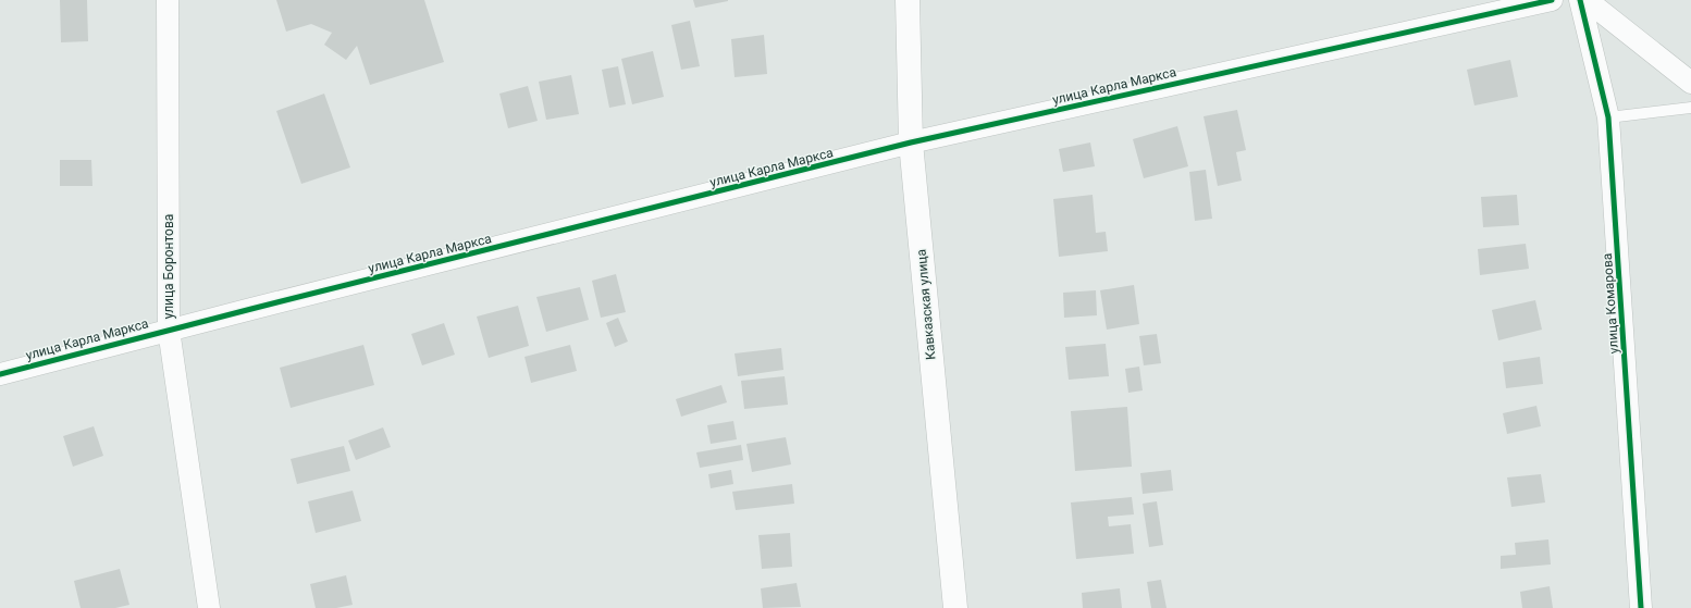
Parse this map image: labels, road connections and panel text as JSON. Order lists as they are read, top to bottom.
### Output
{
  "streets": {
    "street": [
      "улица Карла Маркса",
      "улица Боронтова",
      "улица Комарова",
      "Кавказская улица"
    ]
  },
  "crossings": [
    ["улица Карла Маркса", "улица Боронтова"],
    ["улица Карла Маркса", "Кавказская улица"]
  ]
}
